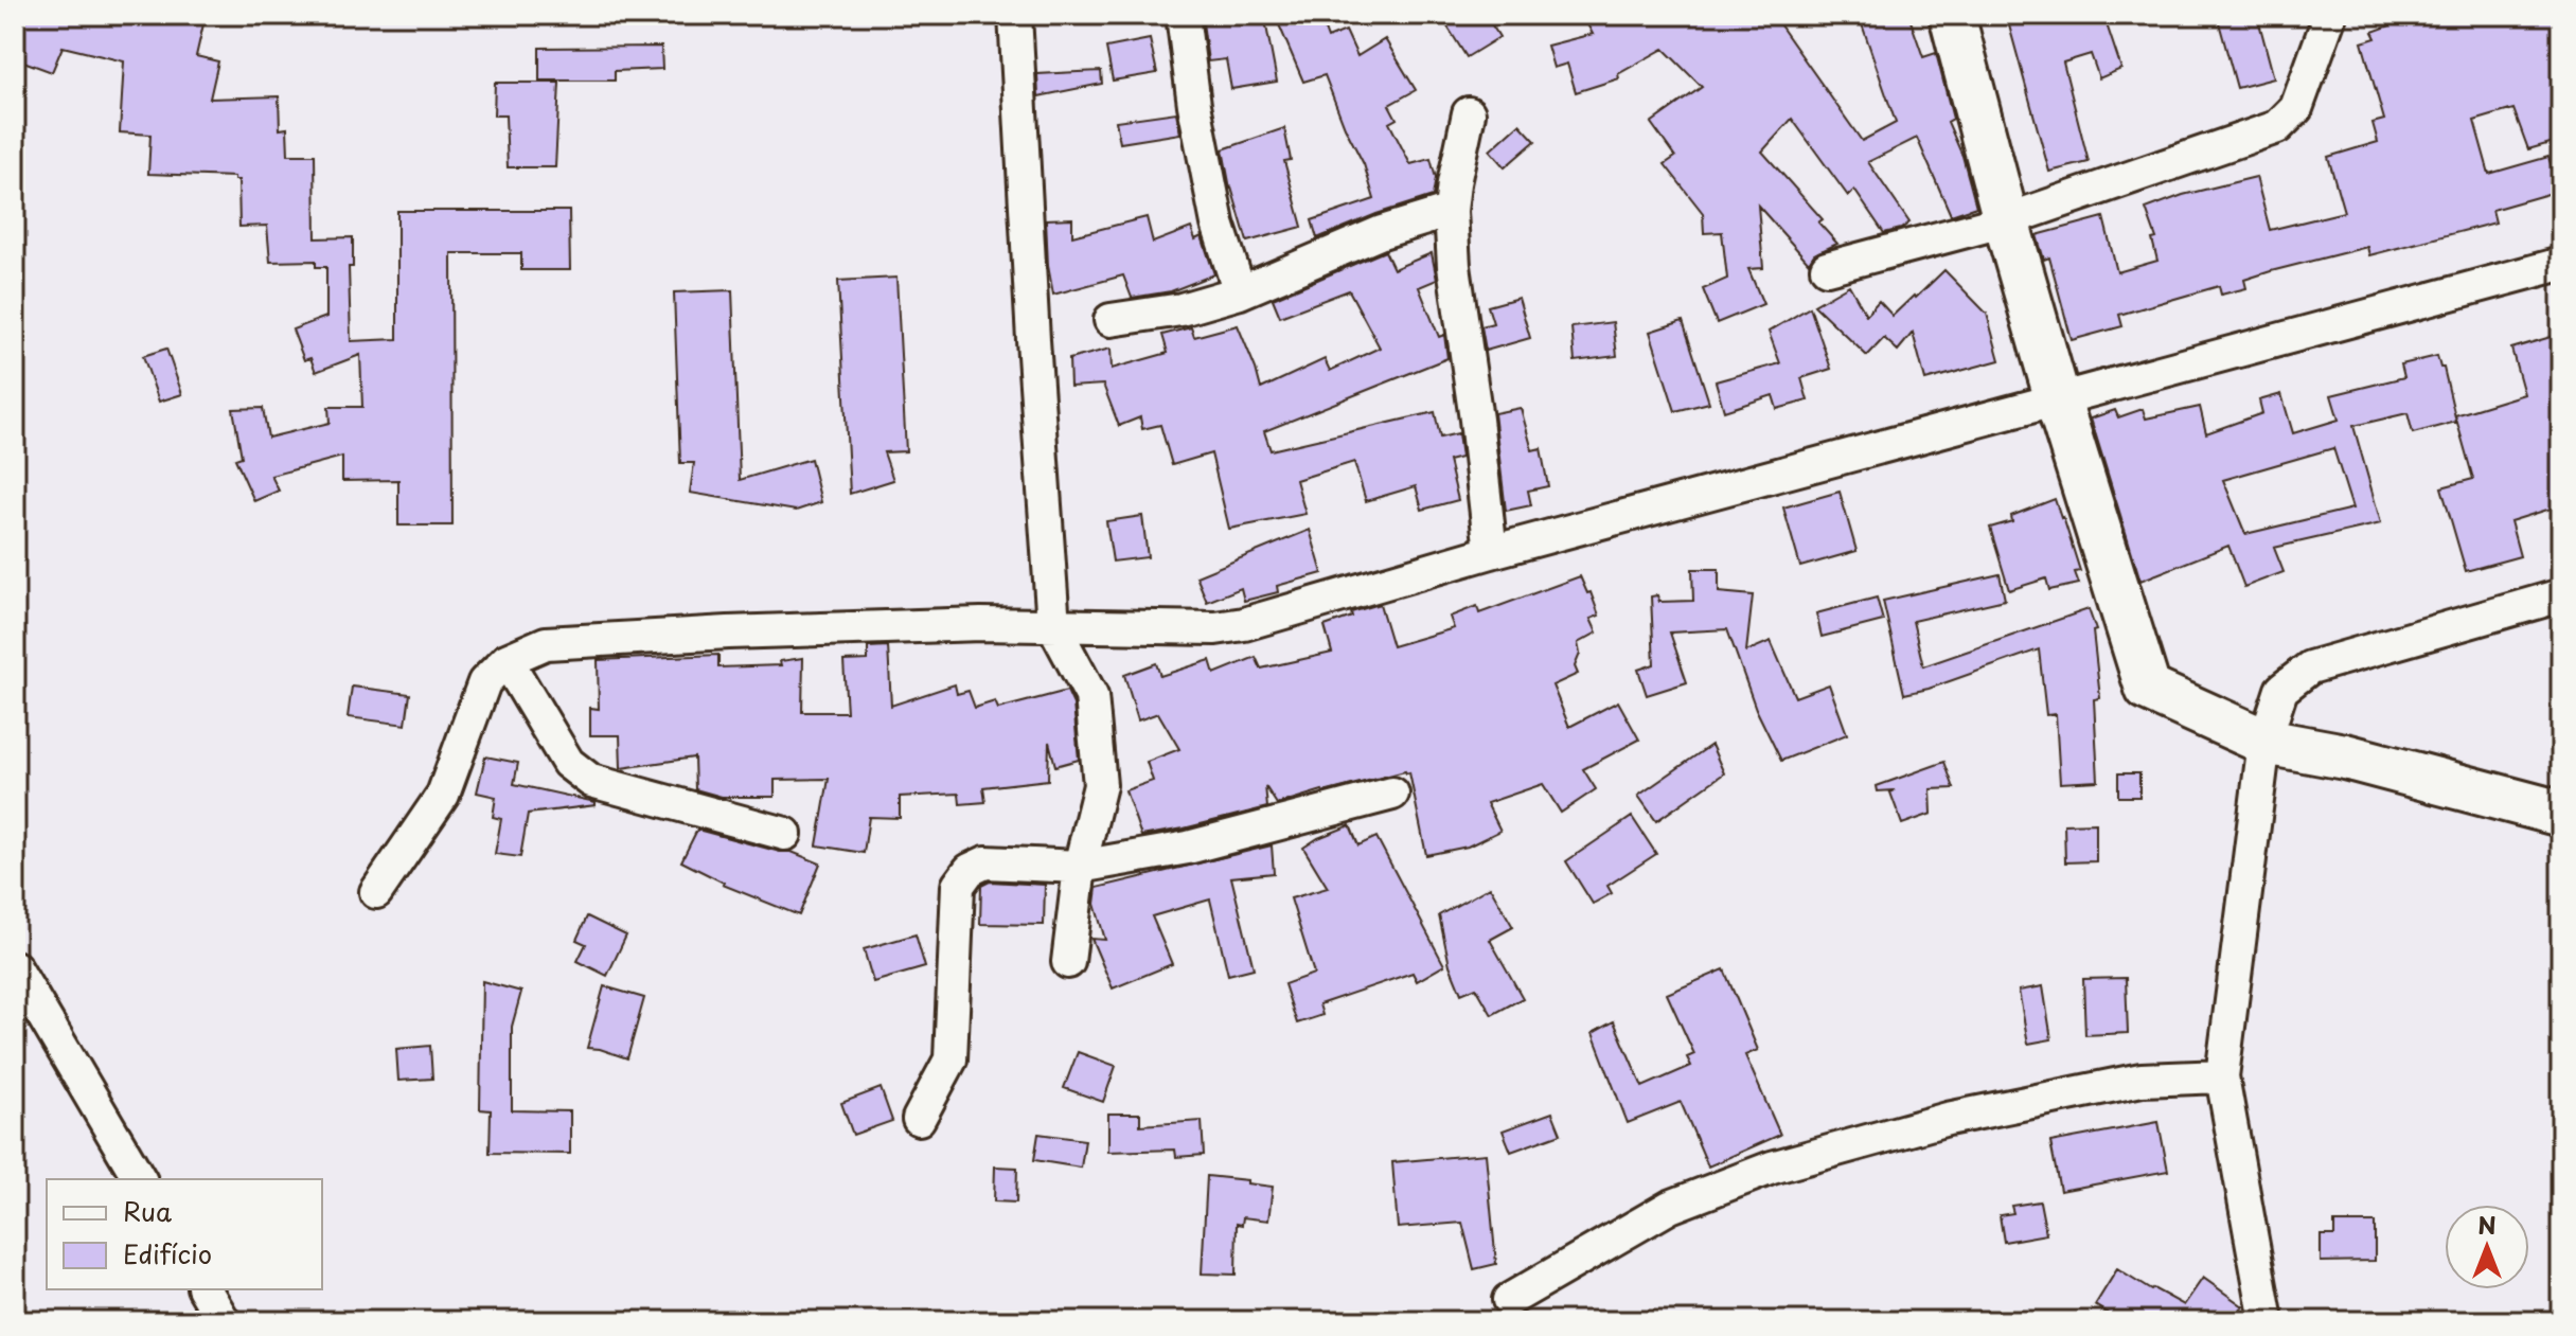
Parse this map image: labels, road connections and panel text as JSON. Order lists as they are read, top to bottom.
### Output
{
  "legend": ["Rua", "Edifício"],
  "north": "top"
}
